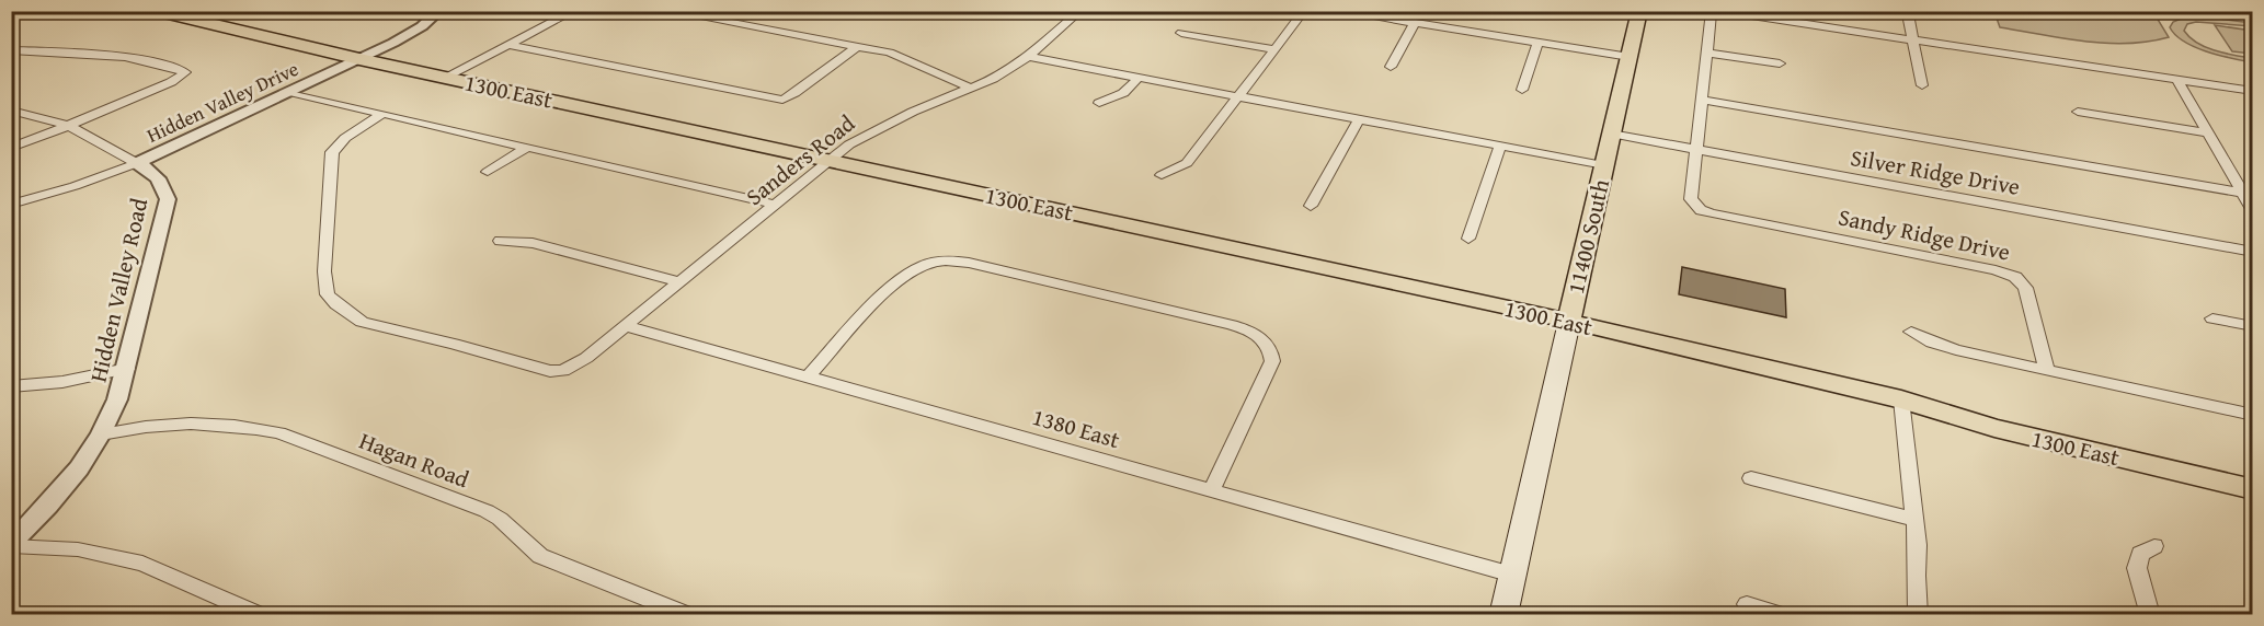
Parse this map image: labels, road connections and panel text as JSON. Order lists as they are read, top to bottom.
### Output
{
  "streets": {
    "main road": ["1300 East", "11400 South"],
    "street": [
      "Hidden Valley Drive",
      "Sanders Road",
      "Silver Ridge Drive",
      "Sandy Ridge Drive",
      "Hidden Valley Road",
      "1380 East",
      "Hagan Road"
    ]
  },
  "crossings": [
    ["1300 East", "Hidden Valley Drive"],
    ["1300 East", "Sanders Road"],
    ["1300 East", "11400 South"],
    ["Hidden Valley Drive", "Hidden Valley Road"],
    ["Sanders Road", "1380 East"],
    ["Silver Ridge Drive", "Sandy Ridge Drive"],
    ["Silver Ridge Drive", "11400 South"],
    ["11400 South", "1380 East"],
    ["Hidden Valley Road", "Hagan Road"]
  ]
}
